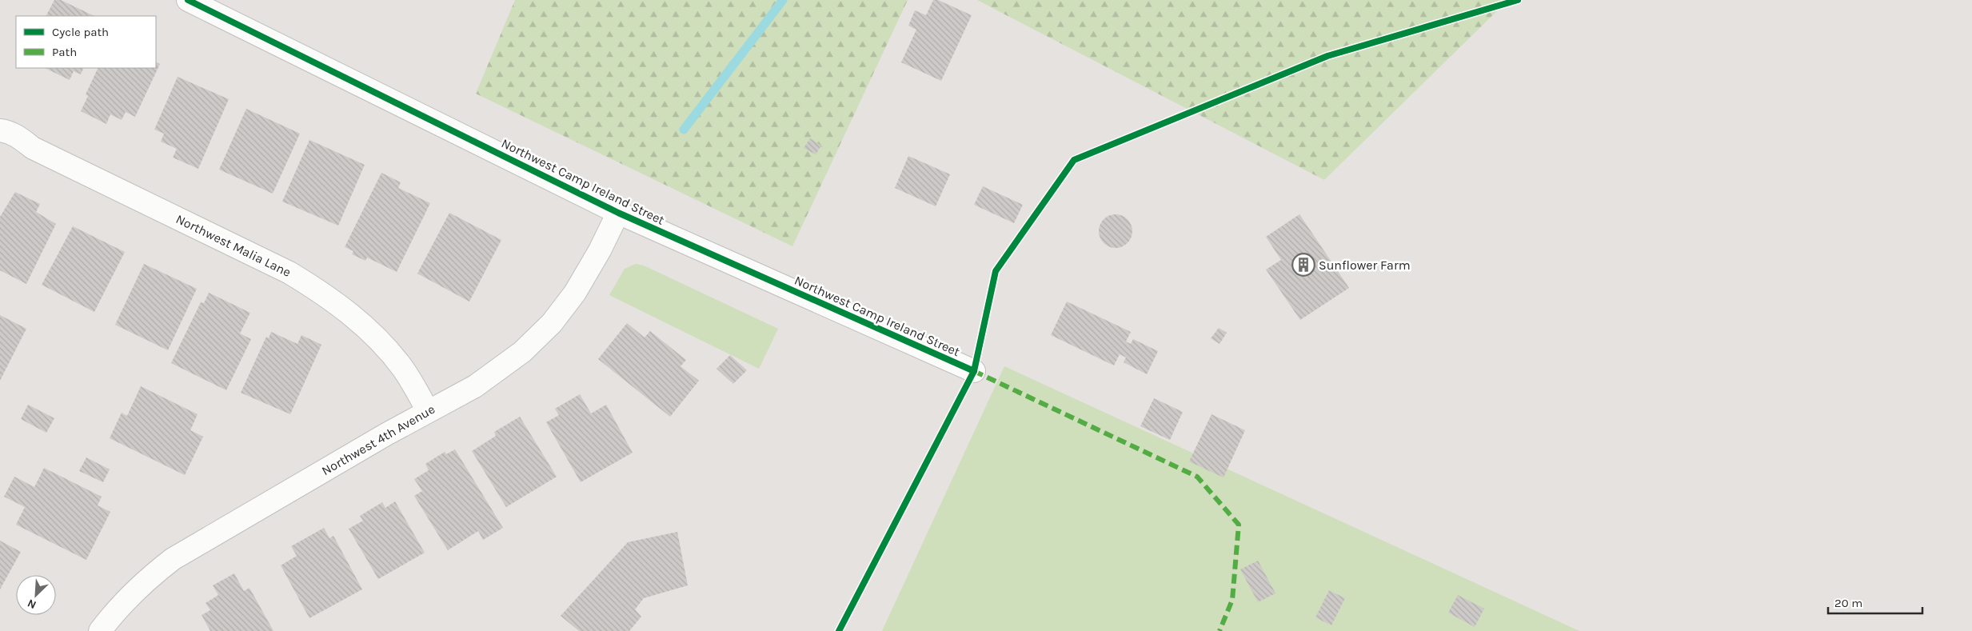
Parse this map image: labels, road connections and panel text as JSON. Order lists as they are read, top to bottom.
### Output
{
  "streets": {
    "street": ["Northwest Camp Ireland Street", "Northwest Malia Lane", "Northwest 4th Avenue"]
  },
  "crossings": [
    ["Northwest Camp Ireland Street", "Northwest 4th Avenue"],
    ["Northwest Malia Lane", "Northwest 4th Avenue"]
  ],
  "places": {
    "building": ["Sunflower Farm"]
  },
  "legend": ["Cycle path", "Path"],
  "scale_bar": "20 m",
  "north": "bottom left"
}
